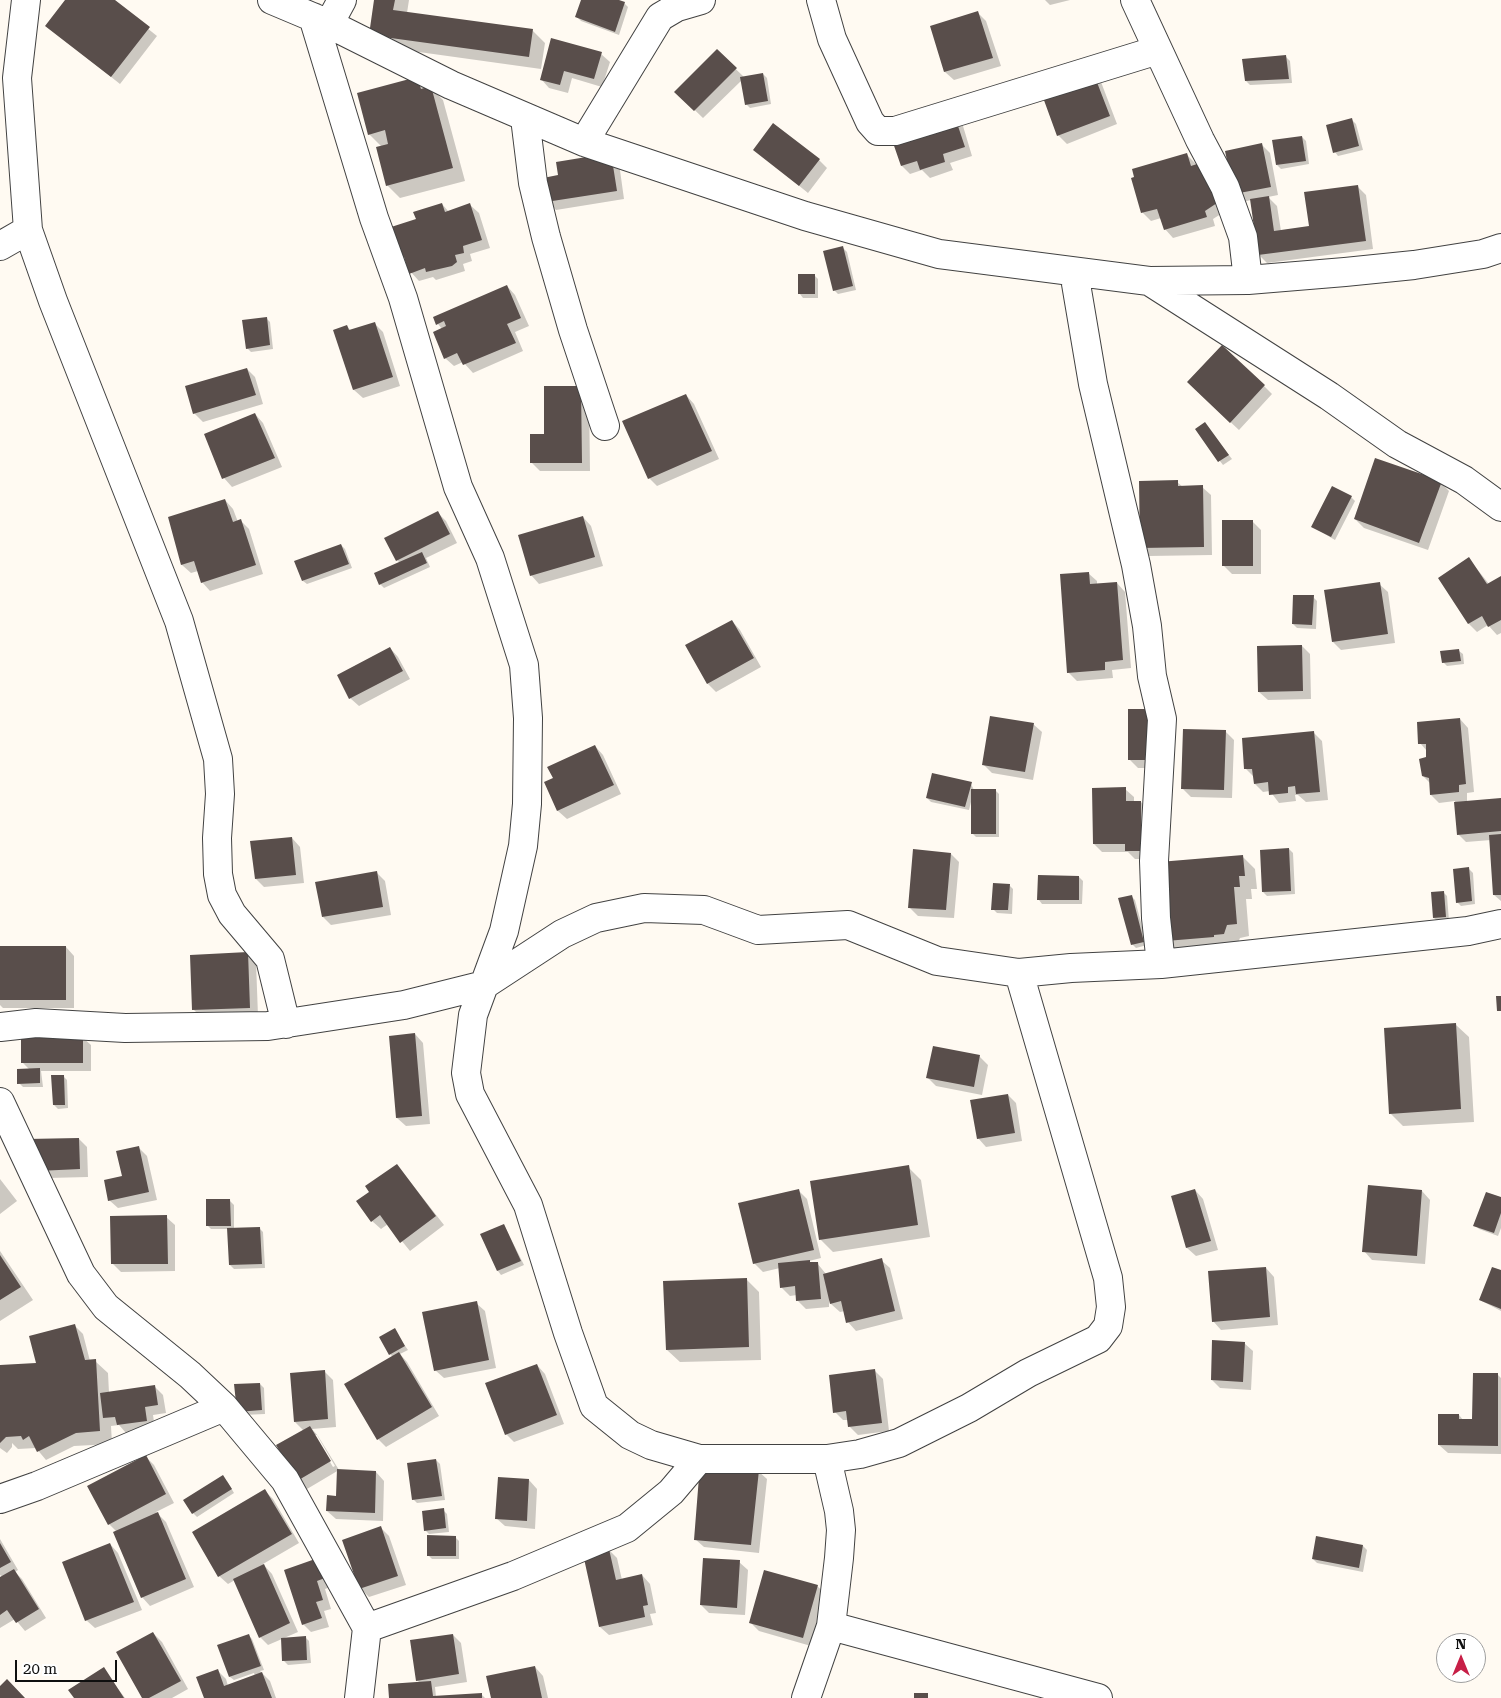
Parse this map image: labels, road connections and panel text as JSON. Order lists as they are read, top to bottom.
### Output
{
  "scale_bar": "20 m",
  "north": "top"
}
